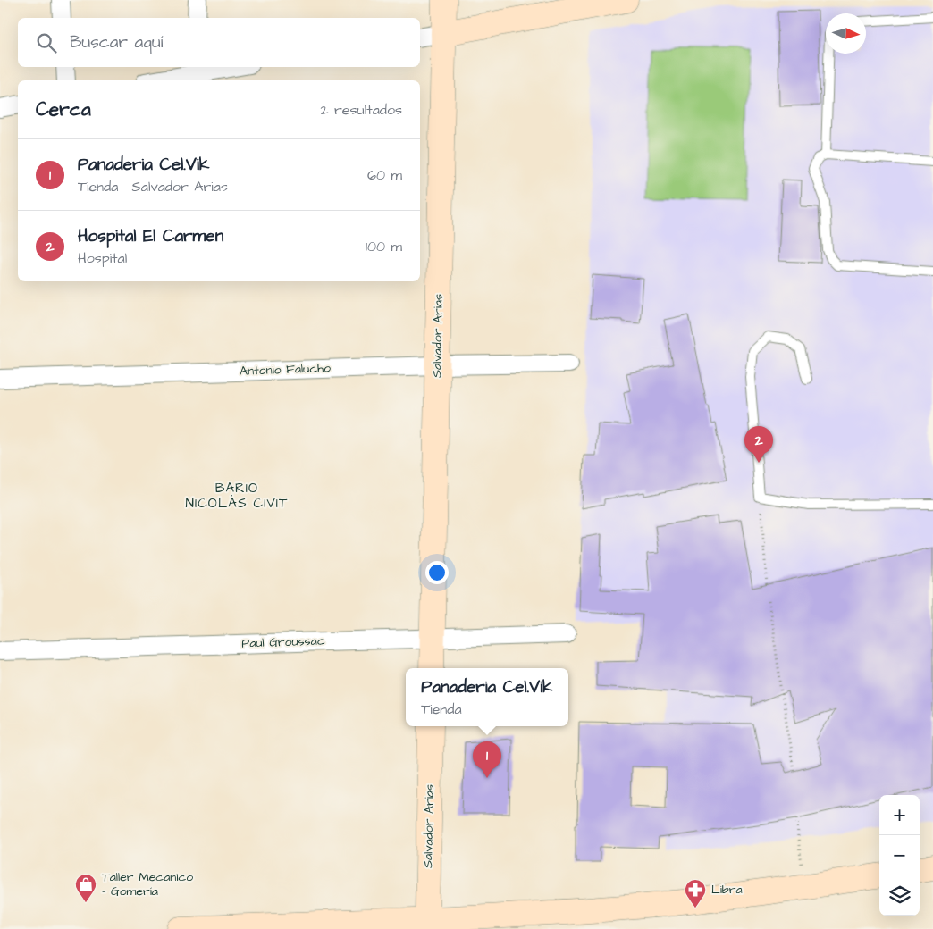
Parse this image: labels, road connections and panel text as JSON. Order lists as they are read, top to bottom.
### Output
{
  "streets": {
    "street": ["Salvador Arias", "Antonio Falucho", "Paul Groussac"]
  },
  "crossings": [
    ["Salvador Arias", "Antonio Falucho"],
    ["Salvador Arias", "Paul Groussac"]
  ],
  "districts": ["BARIO NICOLÁS CIVIT"],
  "places": {
    "shop": ["Taller Mecanico - Gomería"],
    "pharmacy": ["Libra"]
  },
  "north": "right",
  "page": {
    "search": "Buscar aquí",
    "heading": ["Cerca", "2 resultados"],
    "list": [
      {
        "mark": "1",
        "name": "Panaderia Cel.Vik",
        "note": "Tienda · Salvador Arias",
        "value": "60 m"
      },
      {
        "mark": "2",
        "name": "Hospital El Carmen",
        "note": "Hospital",
        "value": "100 m"
      }
    ],
    "pins": ["2", "1"],
    "popup": ["Panaderia Cel.Vik", "Tienda"],
    "map_buttons": ["+", "−"]
  }
}
